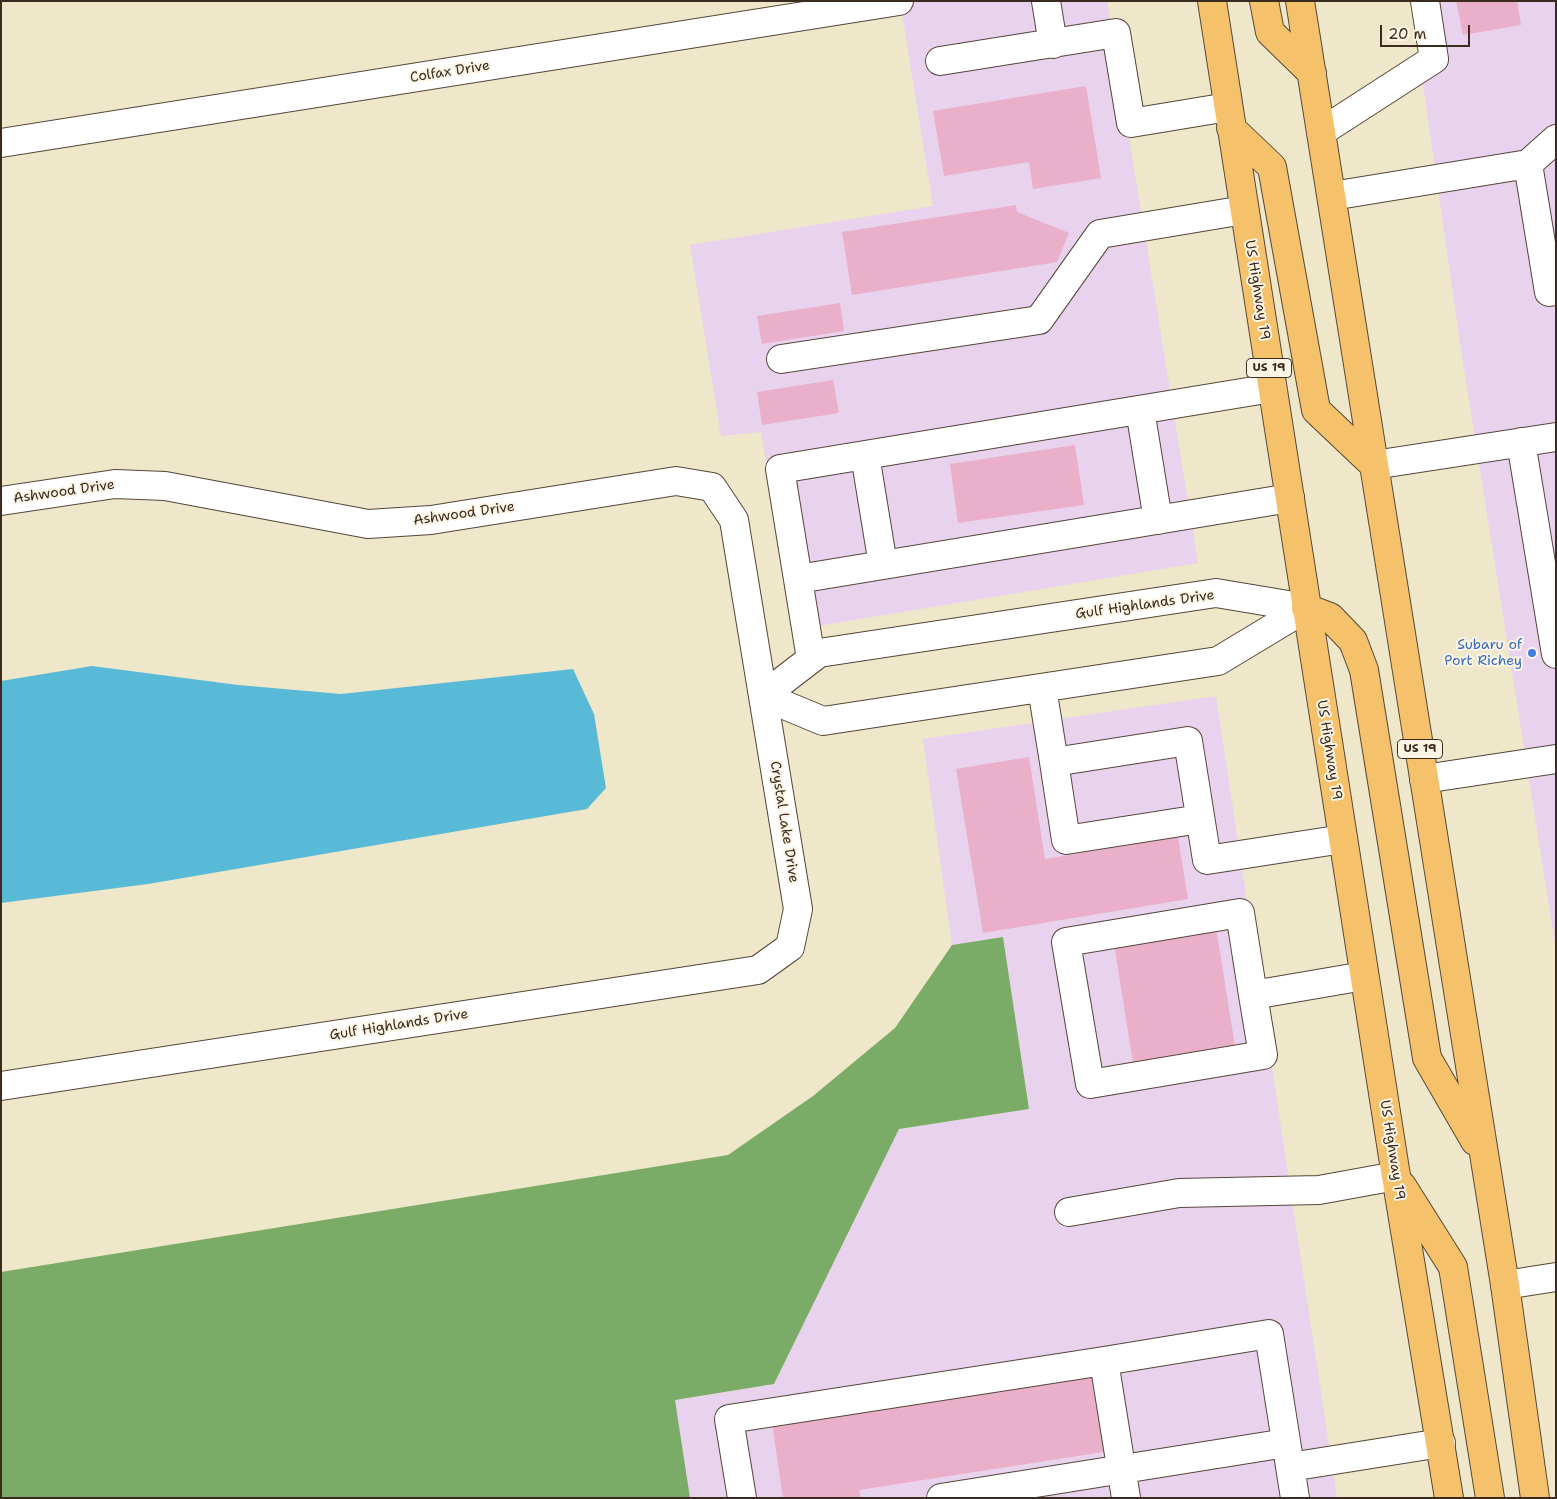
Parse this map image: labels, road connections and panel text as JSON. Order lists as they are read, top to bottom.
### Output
{
  "streets": {
    "highway": ["US Highway 19", "US 19"],
    "street": [
      "Colfax Drive",
      "Ashwood Drive",
      "Gulf Highlands Drive",
      "Crystal Lake Drive"
    ]
  },
  "crossings": [
    ["US Highway 19", "Gulf Highlands Drive"],
    ["Ashwood Drive", "Gulf Highlands Drive"],
    ["Ashwood Drive", "Crystal Lake Drive"],
    ["Gulf Highlands Drive", "Crystal Lake Drive"]
  ],
  "places": ["Subaru of Port Richey"],
  "scale_bar": "20 m"
}
